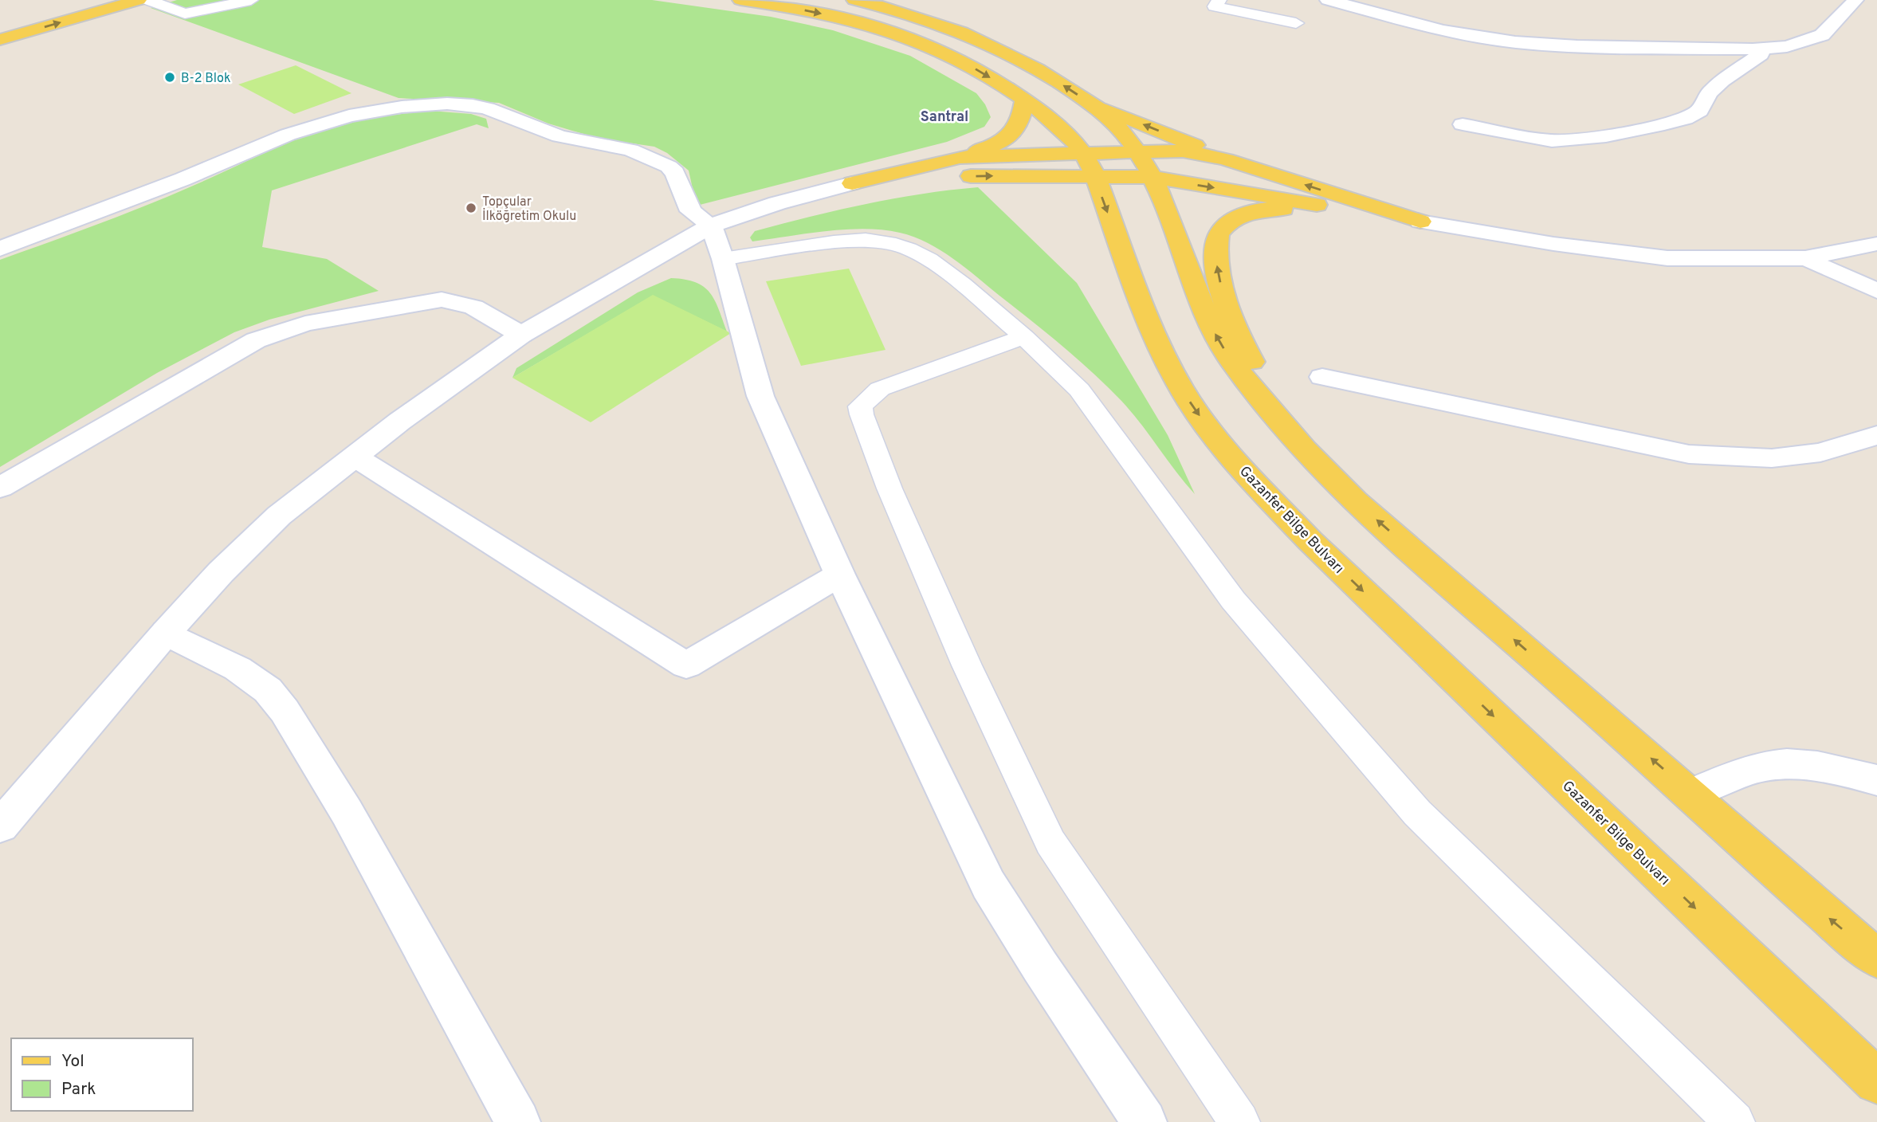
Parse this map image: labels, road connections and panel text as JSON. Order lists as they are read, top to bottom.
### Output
{
  "streets": {
    "main road": ["Gazanfer Bilge Bulvarı"]
  },
  "districts": ["Santral"],
  "places": ["B-2 Blok", "Topçular İlköğretim Okulu"],
  "legend": ["Yol", "Park"]
}
